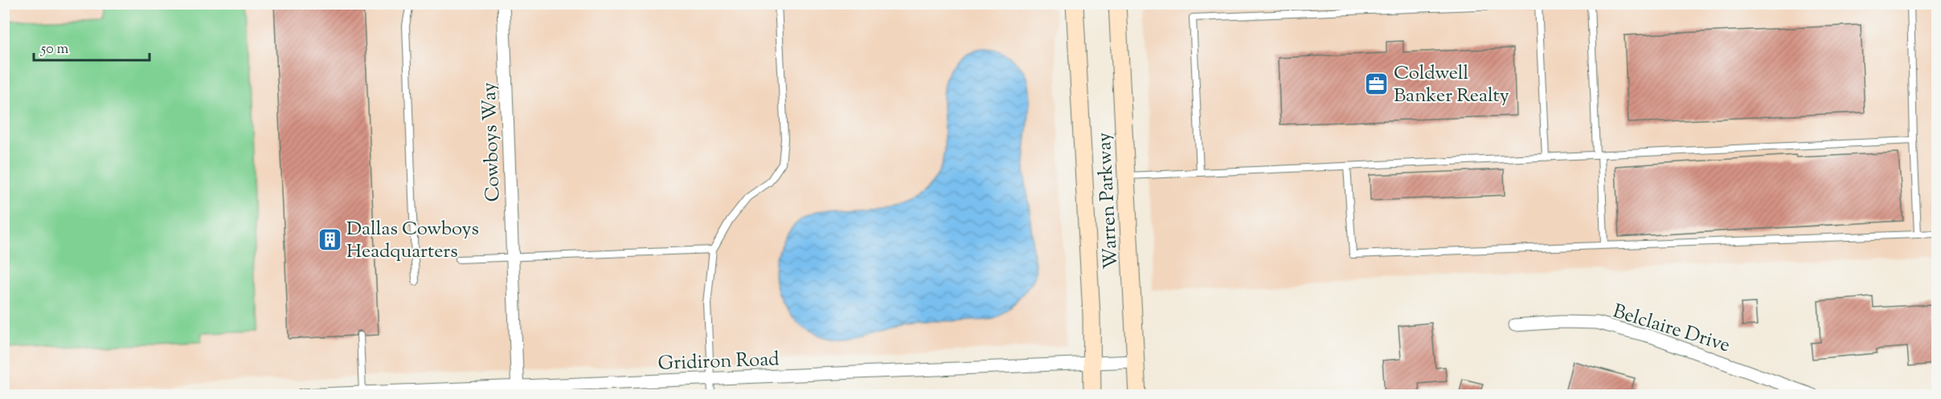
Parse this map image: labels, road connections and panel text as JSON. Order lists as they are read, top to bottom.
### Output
{
  "streets": {
    "main road": ["Warren Parkway"],
    "street": ["Cowboys Way", "Belclaire Drive", "Gridiron Road"]
  },
  "crossings": [
    ["Cowboys Way", "Gridiron Road"],
    ["Warren Parkway", "Gridiron Road"]
  ],
  "places": {
    "office": ["Coldwell Banker Realty"],
    "building": ["Dallas Cowboys Headquarters"]
  },
  "scale_bar": "50 m"
}
